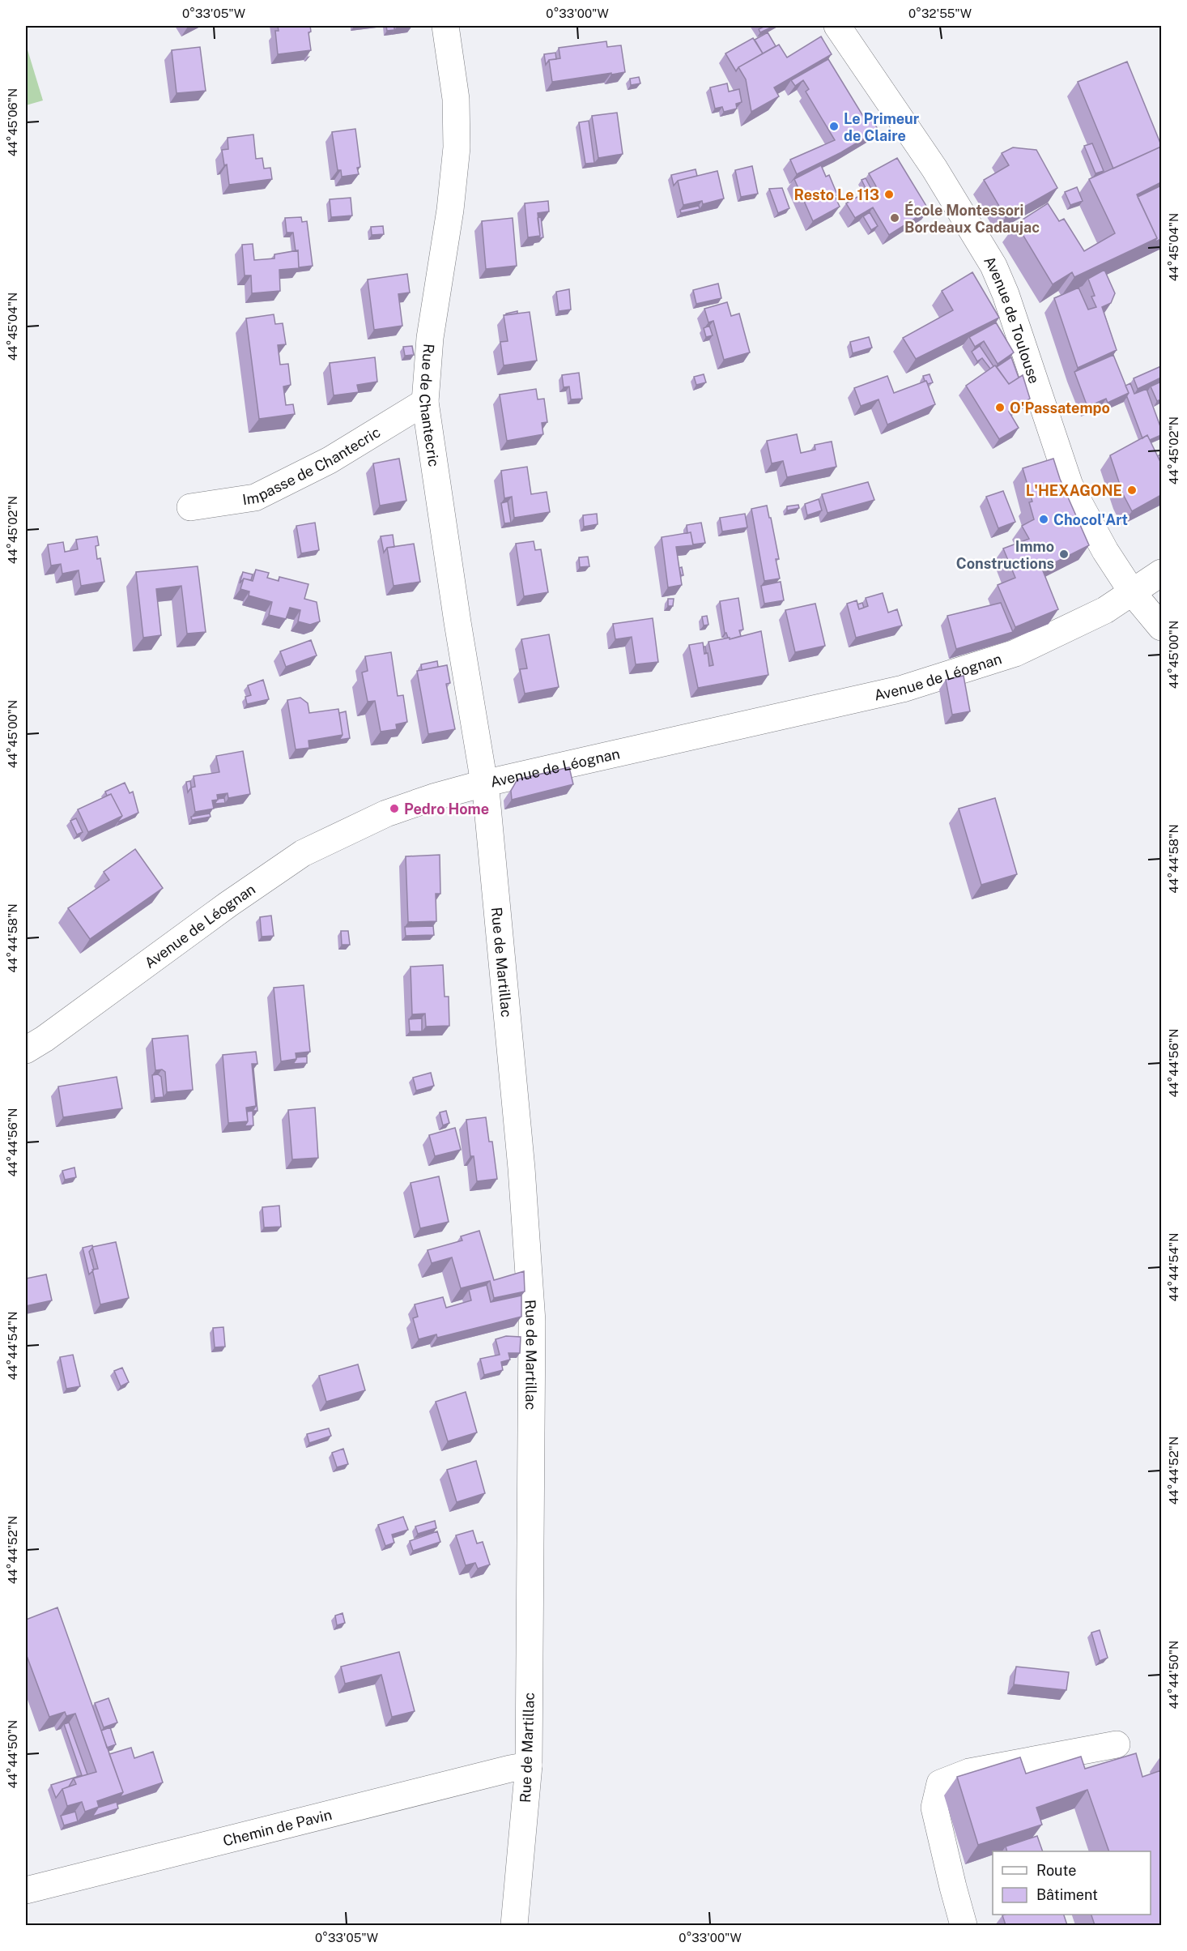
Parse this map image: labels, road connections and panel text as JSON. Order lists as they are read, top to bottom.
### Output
{
  "streets": {
    "street": [
      "Avenue de Toulouse",
      "Rue de Chantecric",
      "Impasse de Chantecric",
      "Avenue de Léognan",
      "Rue de Martillac",
      "Chemin de Pavin"
    ]
  },
  "crossings": [
    ["Avenue de Toulouse", "Avenue de Léognan"],
    ["Rue de Chantecric", "Impasse de Chantecric"],
    ["Rue de Chantecric", "Avenue de Léognan"],
    ["Rue de Chantecric", "Rue de Martillac"],
    ["Avenue de Léognan", "Rue de Martillac"],
    ["Rue de Martillac", "Chemin de Pavin"]
  ],
  "places": [
    "Le Primeur de Claire",
    "Resto Le 113",
    "École Montessori Bordeaux Cadaujac",
    "O'Passatempo",
    "L'HEXAGONE",
    "Chocol'Art",
    "Immo Constructions",
    "Pedro Home"
  ],
  "legend": ["Route", "Bâtiment"],
  "coordinates": [
    "0°33'05\"W",
    "0°33'00\"W",
    "0°32'55\"W",
    "44°45'06\"N",
    "44°45'04\"N",
    "44°45'02\"N",
    "44°45'00\"N",
    "44°44'58\"N",
    "44°44'56\"N",
    "44°44'54\"N",
    "44°44'52\"N",
    "44°44'50\"N"
  ]
}
